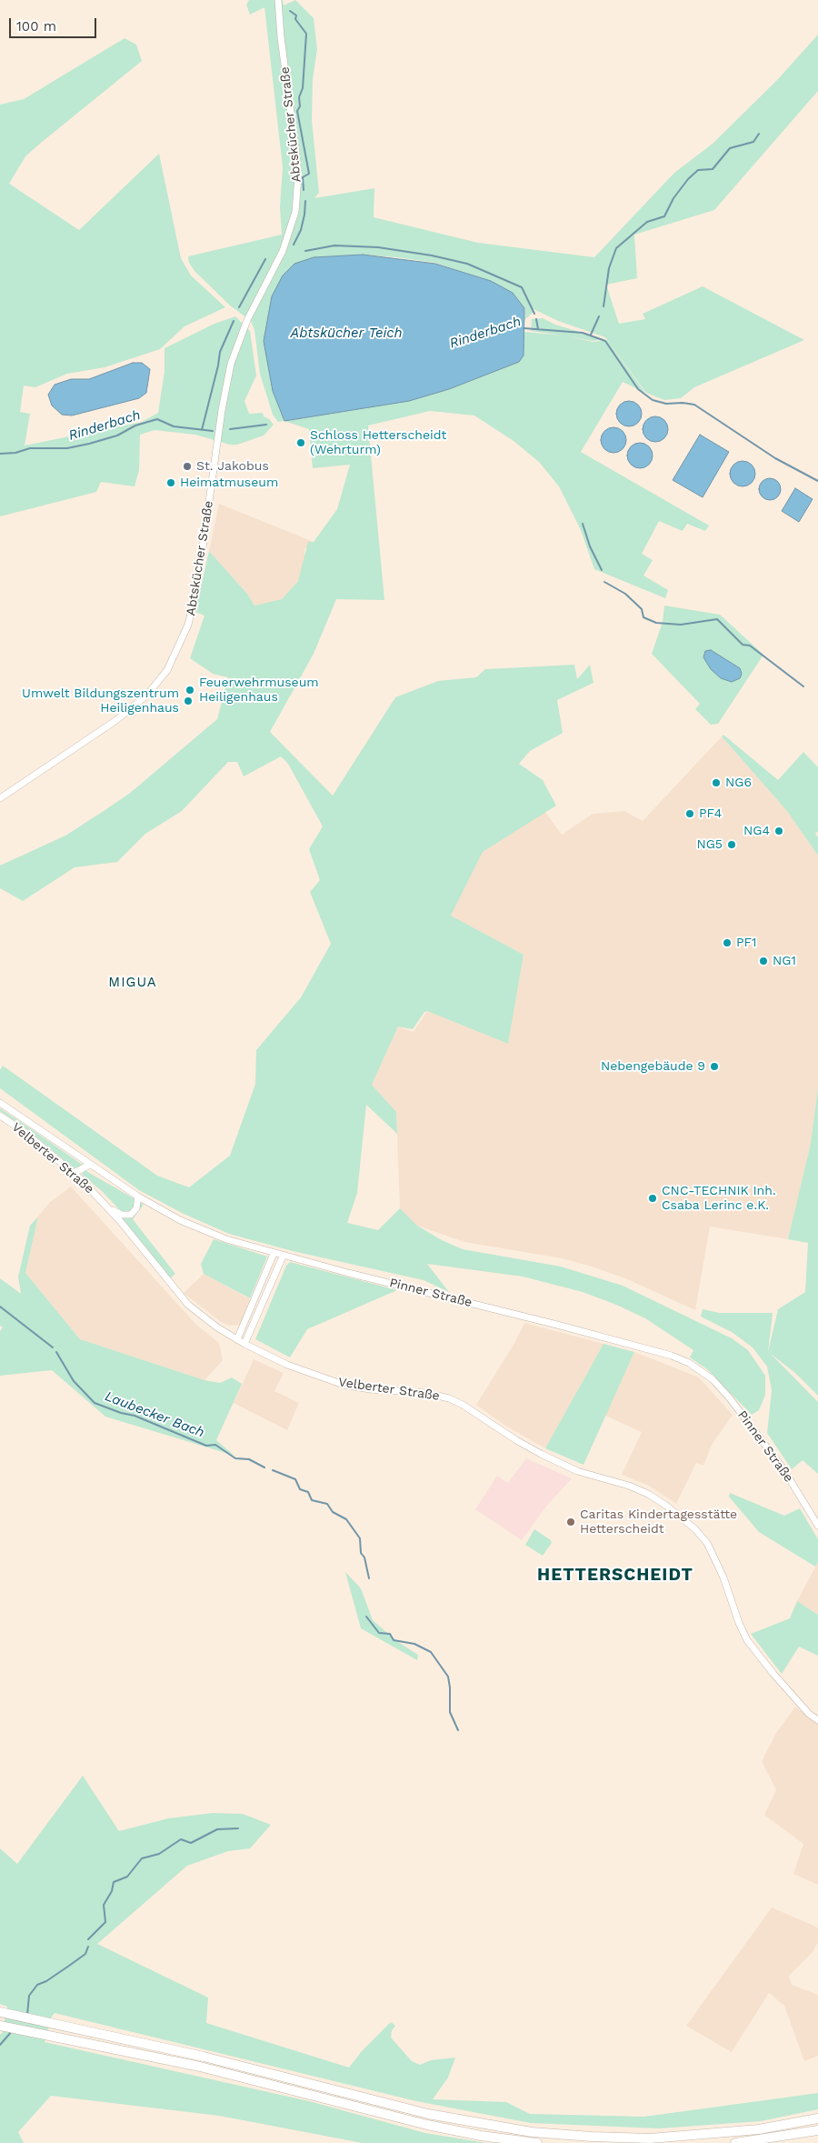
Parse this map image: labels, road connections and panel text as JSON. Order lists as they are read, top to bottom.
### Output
{
  "streets": {
    "street": ["Abtskücher Straße", "Velberter Straße", "Pinner Straße"]
  },
  "districts": ["MIGUA", "HETTERSCHEIDT"],
  "water": ["Rinderbach", "Abtskücher Teich", "Laubecker Bach"],
  "places": [
    "Schloss Hetterscheidt (Wehrturm)",
    "St. Jakobus",
    "Heimatmuseum",
    "Feuerwehrmuseum Heiligenhaus",
    "Umwelt Bildungszentrum Heiligenhaus",
    "NG6",
    "PF4",
    "NG4",
    "NG5",
    "PF1",
    "NG1",
    "Nebengebäude 9",
    "CNC-TECHNIK Inh. Csaba Lerinc e.K.",
    "Caritas Kindertagesstätte Hetterscheidt"
  ],
  "scale_bar": "100 m"
}
